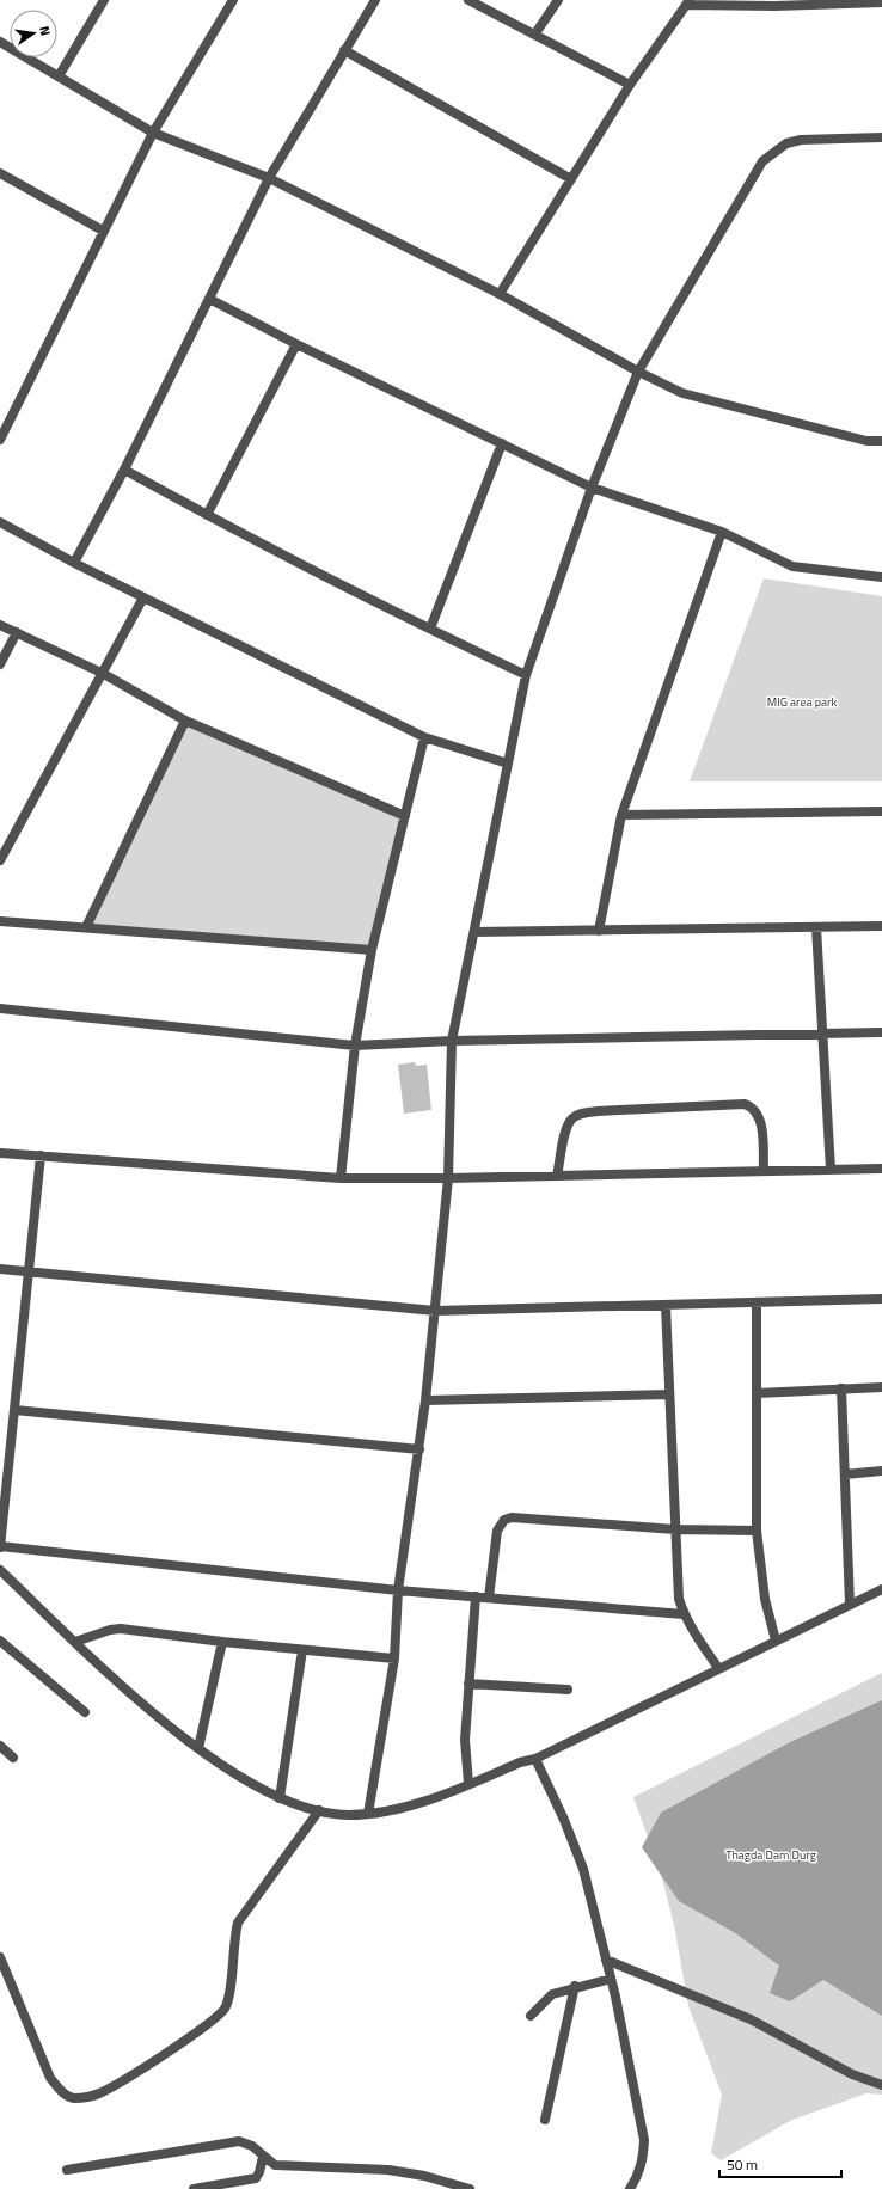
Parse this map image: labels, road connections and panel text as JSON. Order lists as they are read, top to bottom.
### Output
{
  "parks": ["MIG area park", "Thagda Dam Durg"],
  "scale_bar": "50 m",
  "north": "right"
}
